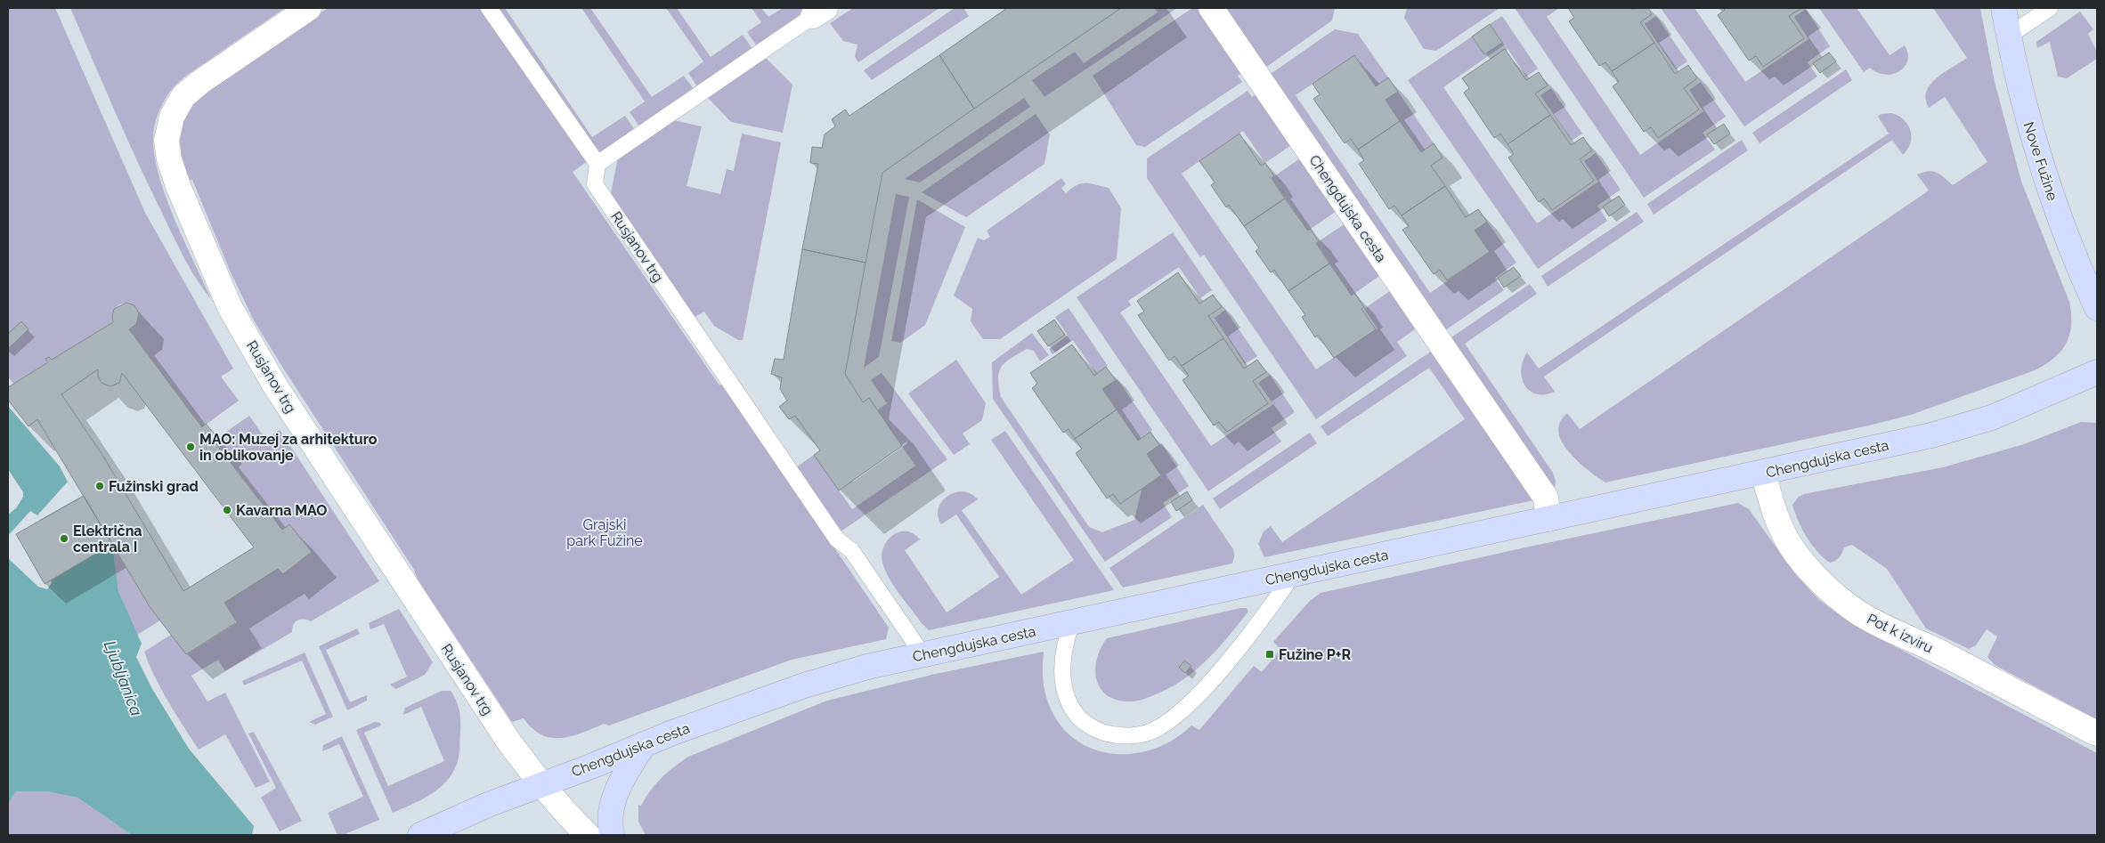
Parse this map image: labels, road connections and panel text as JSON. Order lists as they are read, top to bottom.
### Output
{
  "streets": {
    "street": [
      "Nove Fužine",
      "Chengdujska cesta",
      "Rusjanov trg",
      "Pot k izviru"
    ]
  },
  "crossings": [
    ["Chengdujska cesta", "Rusjanov trg"],
    ["Chengdujska cesta", "Pot k izviru"]
  ],
  "water": ["Ljubljanica"],
  "parks": ["Grajski park Fužine"],
  "places": {
    "other": [
      "MAO: Muzej za arhitekturo in oblikovanje",
      "Fužinski grad",
      "Kavarna MAO",
      "Električna centrala I"
    ],
    "transit": ["Fužine P+R"]
  }
}
